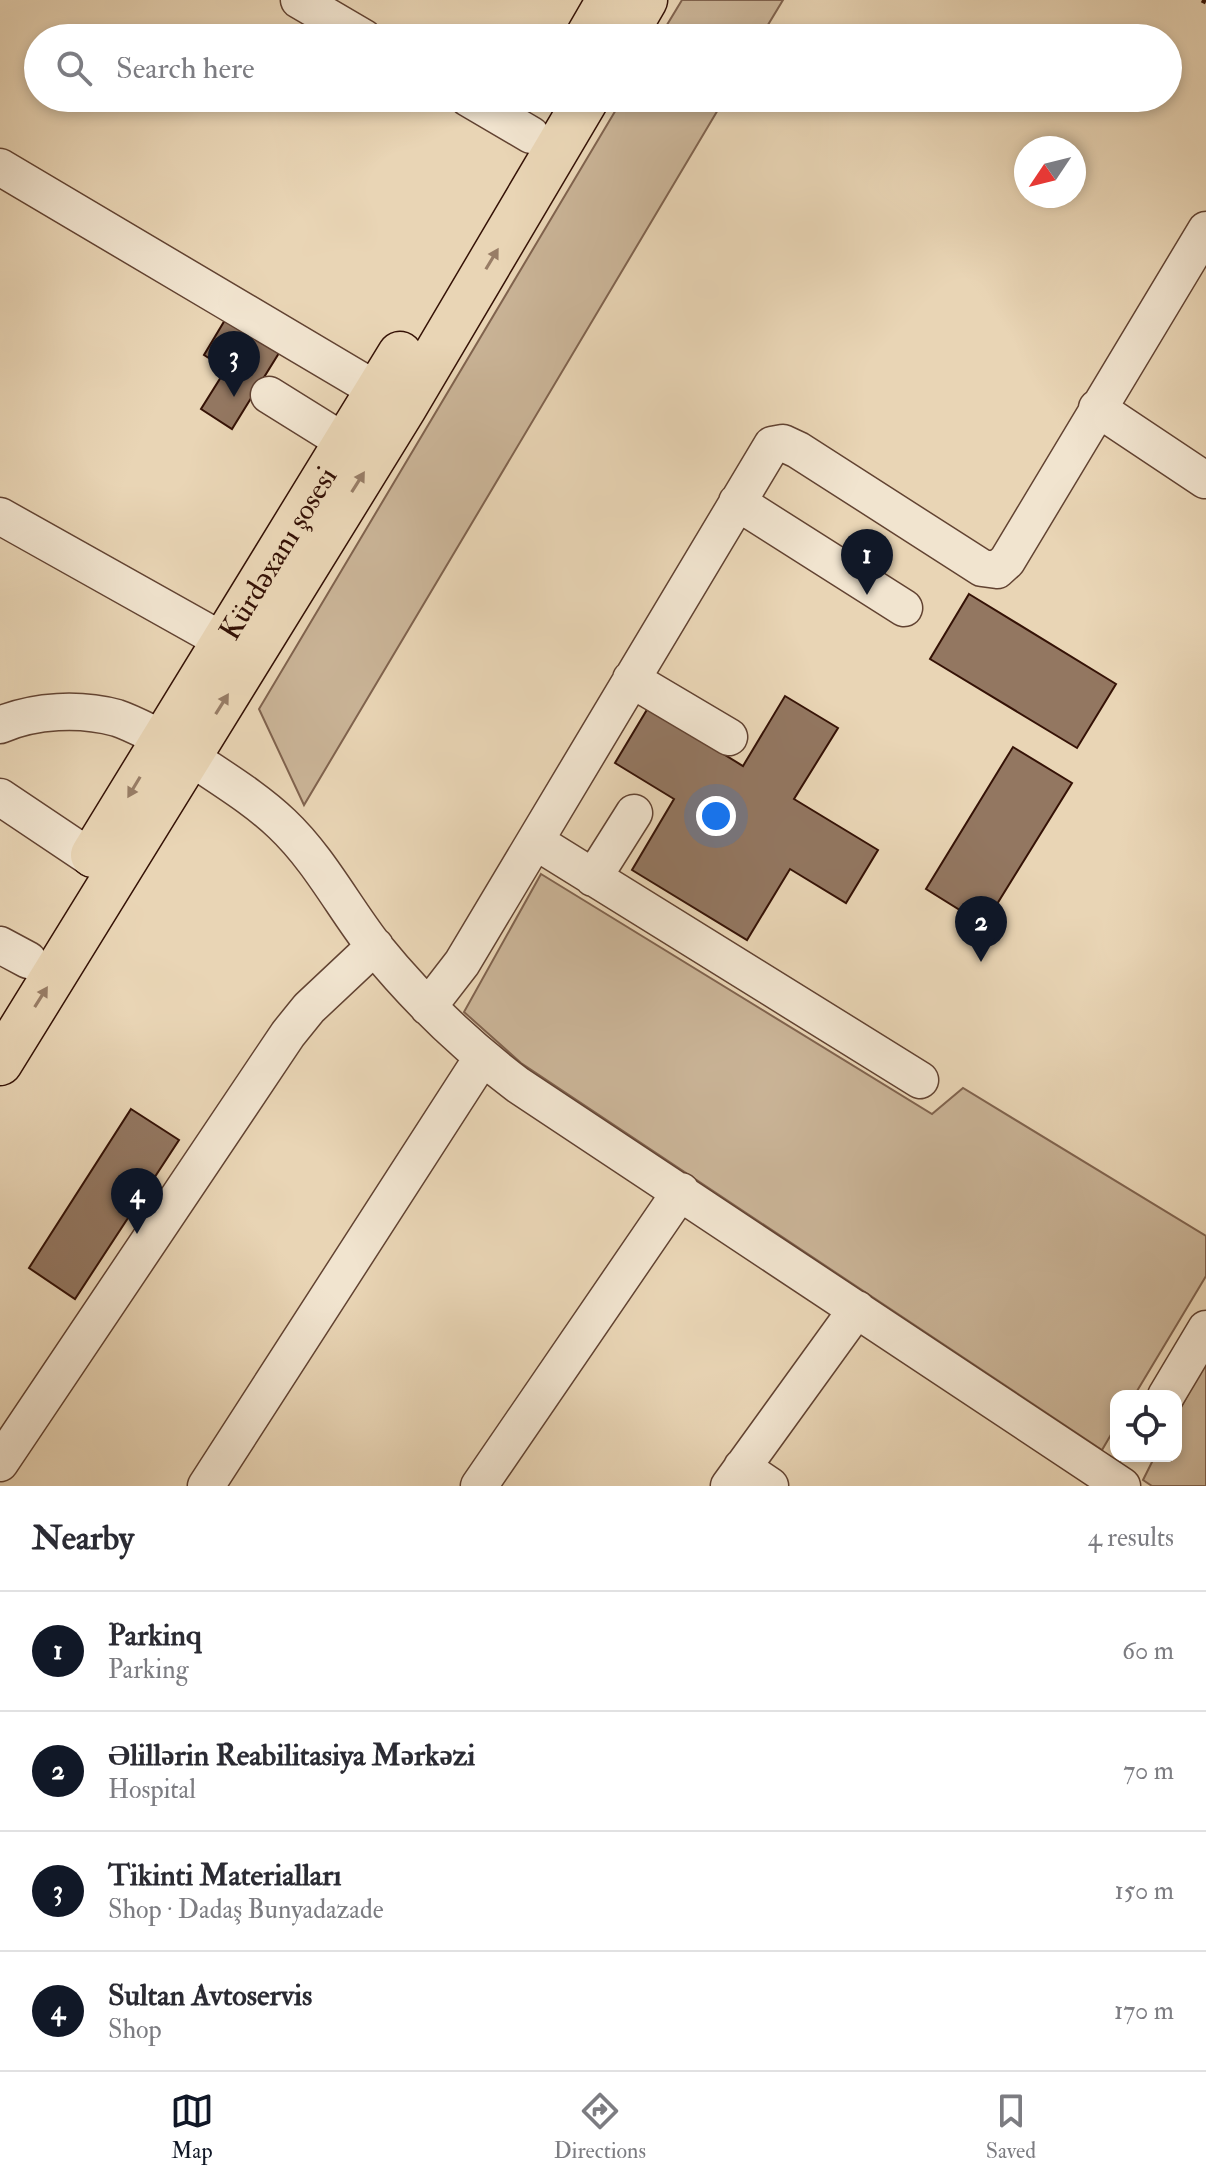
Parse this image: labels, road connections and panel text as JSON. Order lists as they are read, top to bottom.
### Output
{
  "streets": {
    "main road": ["Kürdəxanı şosesi"]
  },
  "north": "bottom left",
  "page": {
    "search": "Search here",
    "pins": [
      "3",
      "1",
      "2",
      "4"
    ],
    "heading": ["Nearby", "4 results"],
    "list": [
      {
        "mark": "1",
        "name": "Parkinq",
        "note": "Parking",
        "value": "60 m"
      },
      {
        "mark": "2",
        "name": "Əlillərin Reabilitasiya Mərkəzi",
        "note": "Hospital",
        "value": "70 m"
      },
      {
        "mark": "3",
        "name": "Tikinti Materialları",
        "note": "Shop · Dadaş Bunyadazade",
        "value": "150 m"
      },
      {
        "mark": "4",
        "name": "Sultan Avtoservis",
        "note": "Shop",
        "value": "170 m"
      }
    ],
    "nav": ["Map", "Directions", "Saved"]
  }
}
